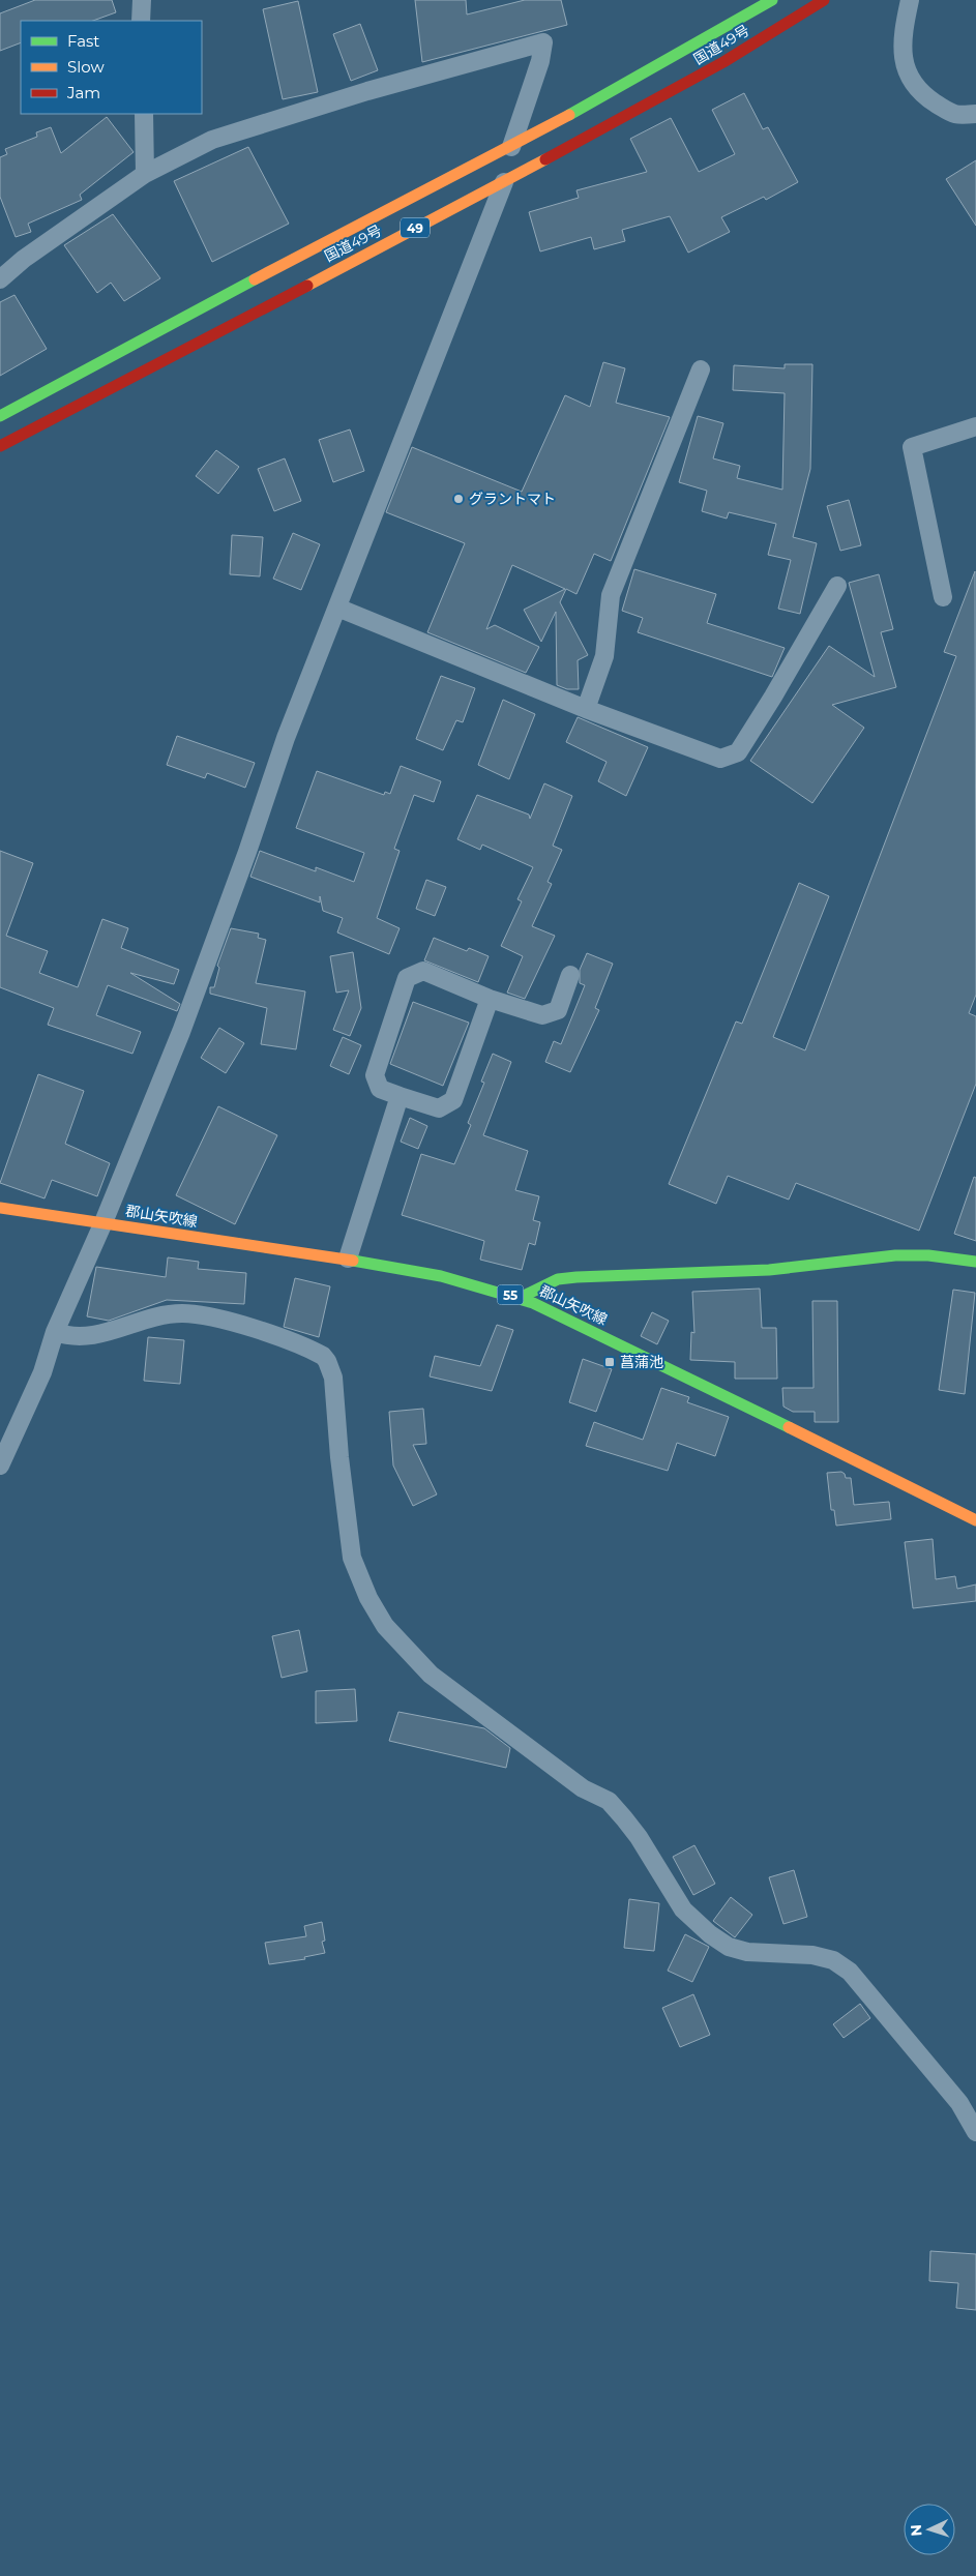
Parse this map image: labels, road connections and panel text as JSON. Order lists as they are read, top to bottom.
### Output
{
  "streets": {
    "main road": [
      "国道49号",
      "49",
      "郡山矢吹線",
      "55"
    ]
  },
  "places": {
    "other": ["グラントマト"],
    "transit": ["菖蒲池"]
  },
  "legend": ["Fast", "Slow", "Jam"],
  "north": "left"
}
